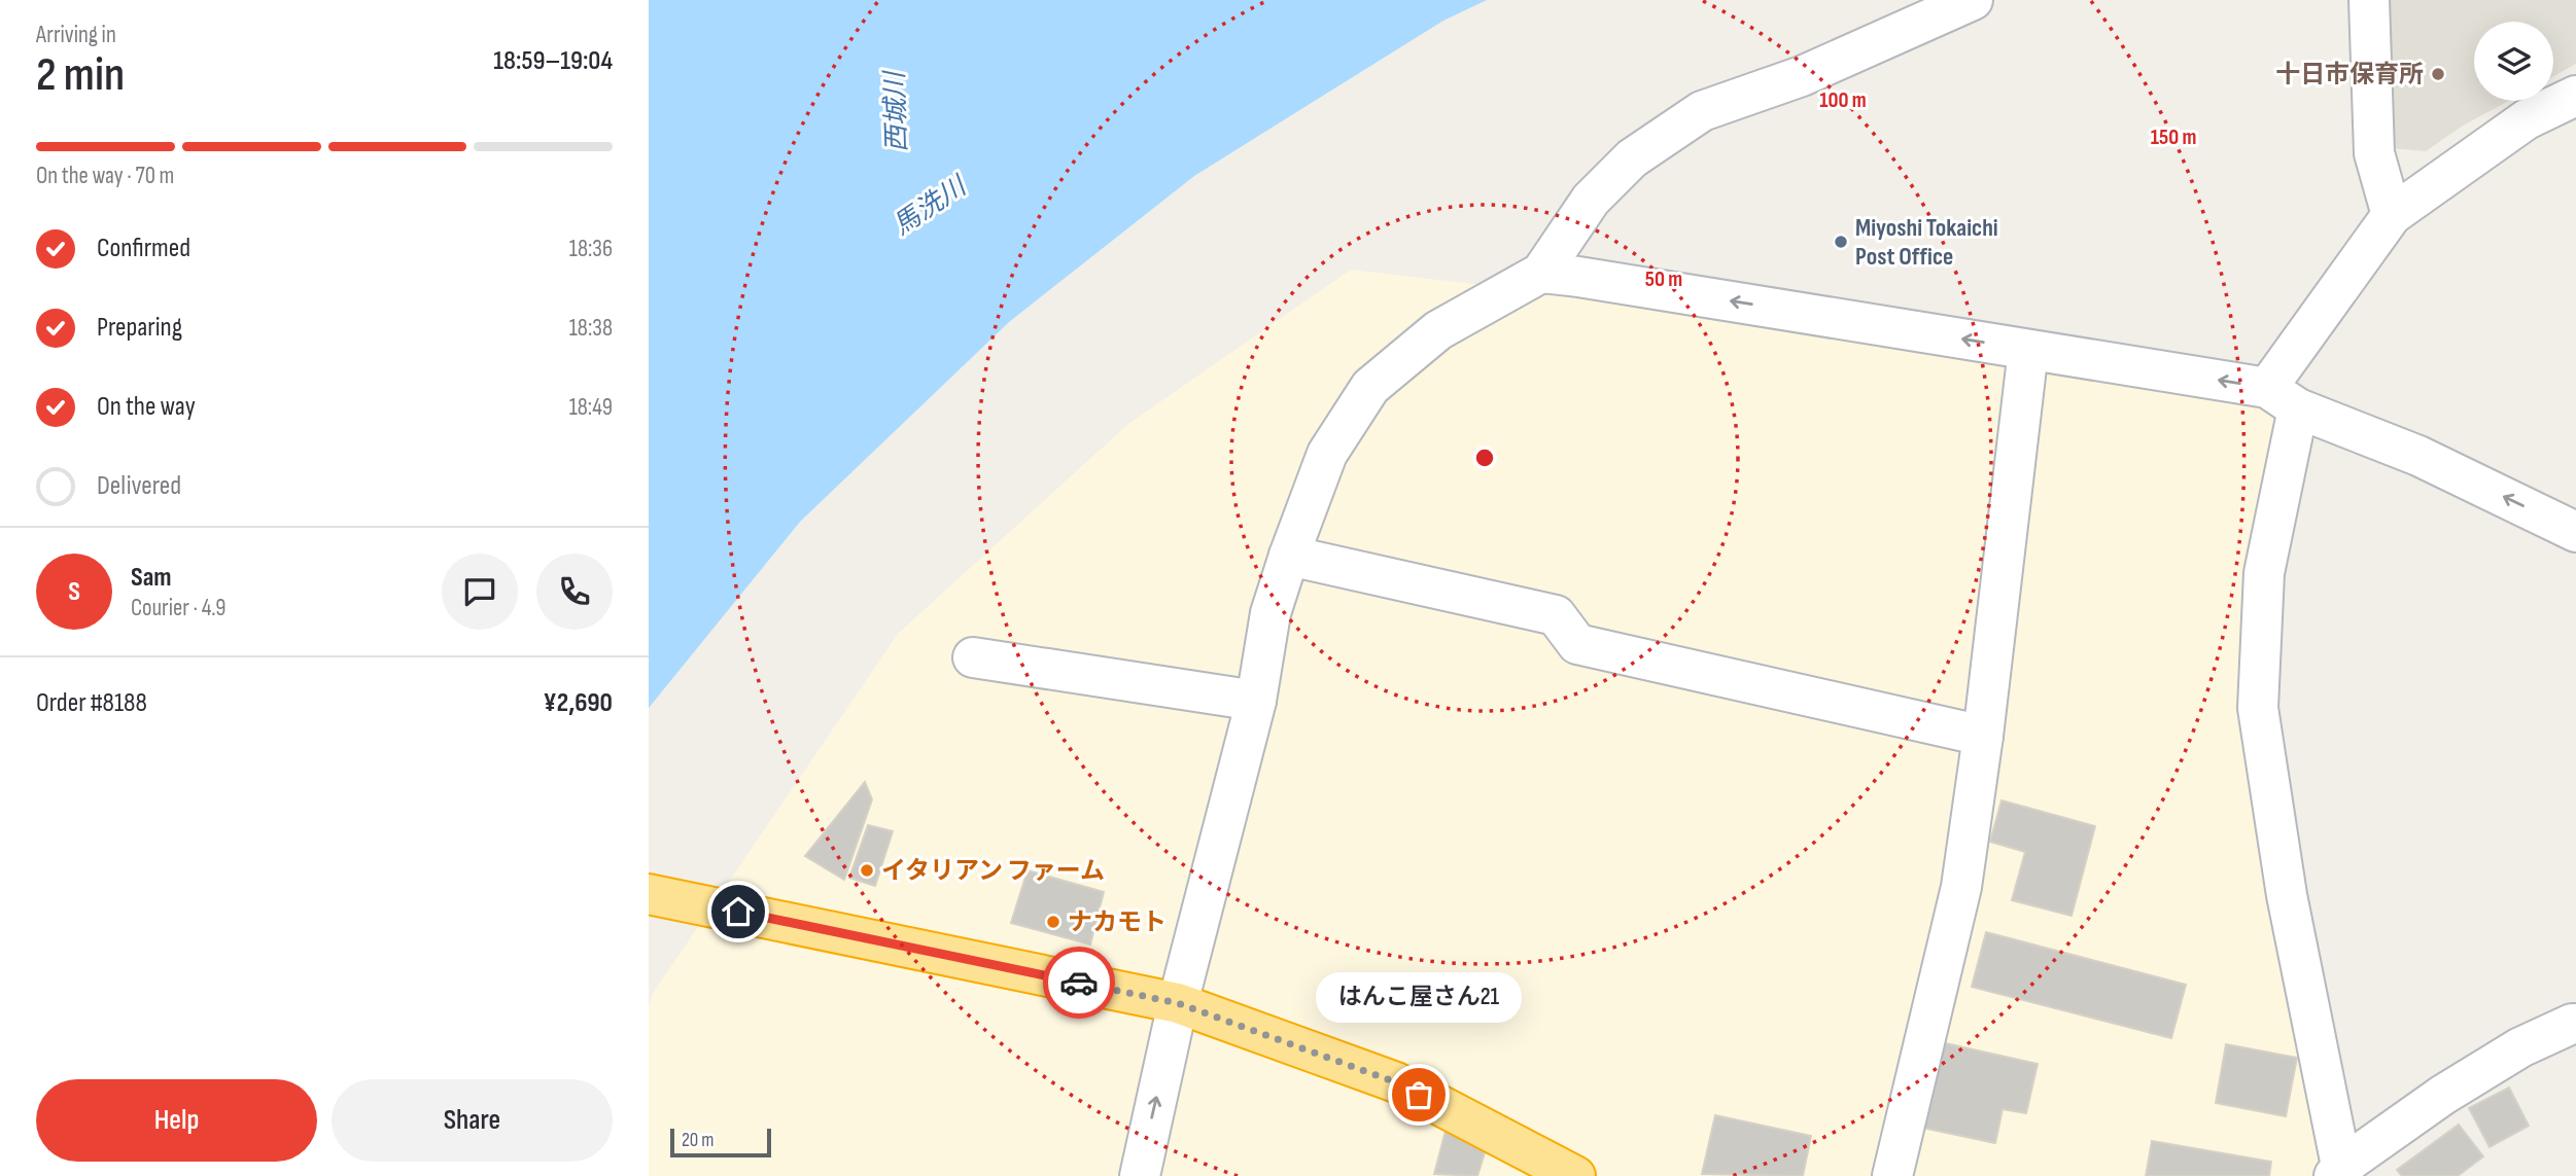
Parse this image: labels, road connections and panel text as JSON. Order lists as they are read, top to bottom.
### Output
{
  "water": ["西城川", "馬洗川"],
  "places": [
    "十日市保育所",
    "Miyoshi Tokaichi Post Office",
    "イタリアン ファーム",
    "ナカモト",
    "はんこ屋さん21"
  ],
  "scale_bar": "20 m",
  "page": {
    "heading": ["2 min", "Arriving in", "18:59–19:04"],
    "panel": [
      "Sam",
      "Courier · 4.9",
      "Order #8188",
      "¥2,690"
    ],
    "bar": "On the way · 70 m",
    "list": [
      ["Confirmed", "18:36"],
      ["Preparing", "18:38"],
      ["On the way", "18:49"],
      "Delivered"
    ],
    "round": "S",
    "bubble": "はんこ屋さん21",
    "buttons": ["Help", "Share"],
    "scale": "20 m"
  },
  "rings": ["100 m", "150 m", "50 m"]
}
